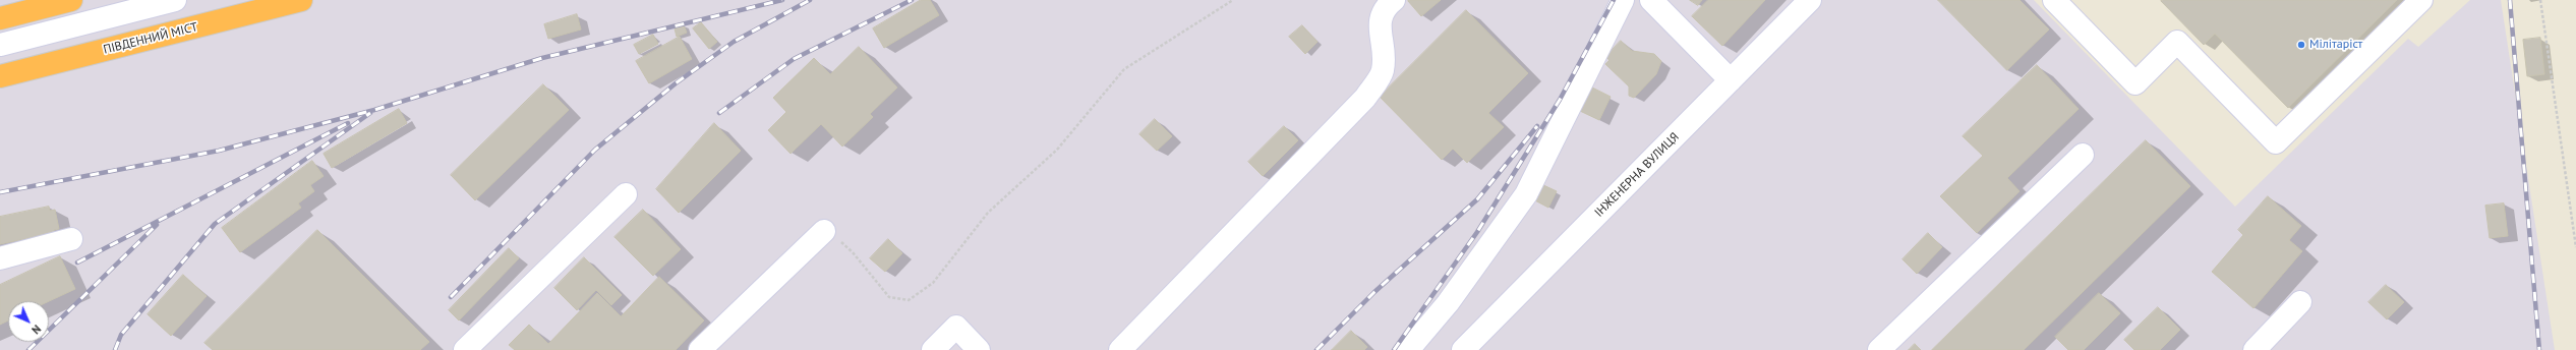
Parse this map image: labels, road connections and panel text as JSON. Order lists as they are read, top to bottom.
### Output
{
  "streets": {
    "highway": ["ПІВДЕННИЙ МІСТ"],
    "street": ["ІНЖЕНЕРНА ВУЛИЦЯ"]
  },
  "places": ["Мілітаріст"],
  "north": "bottom right"
}
